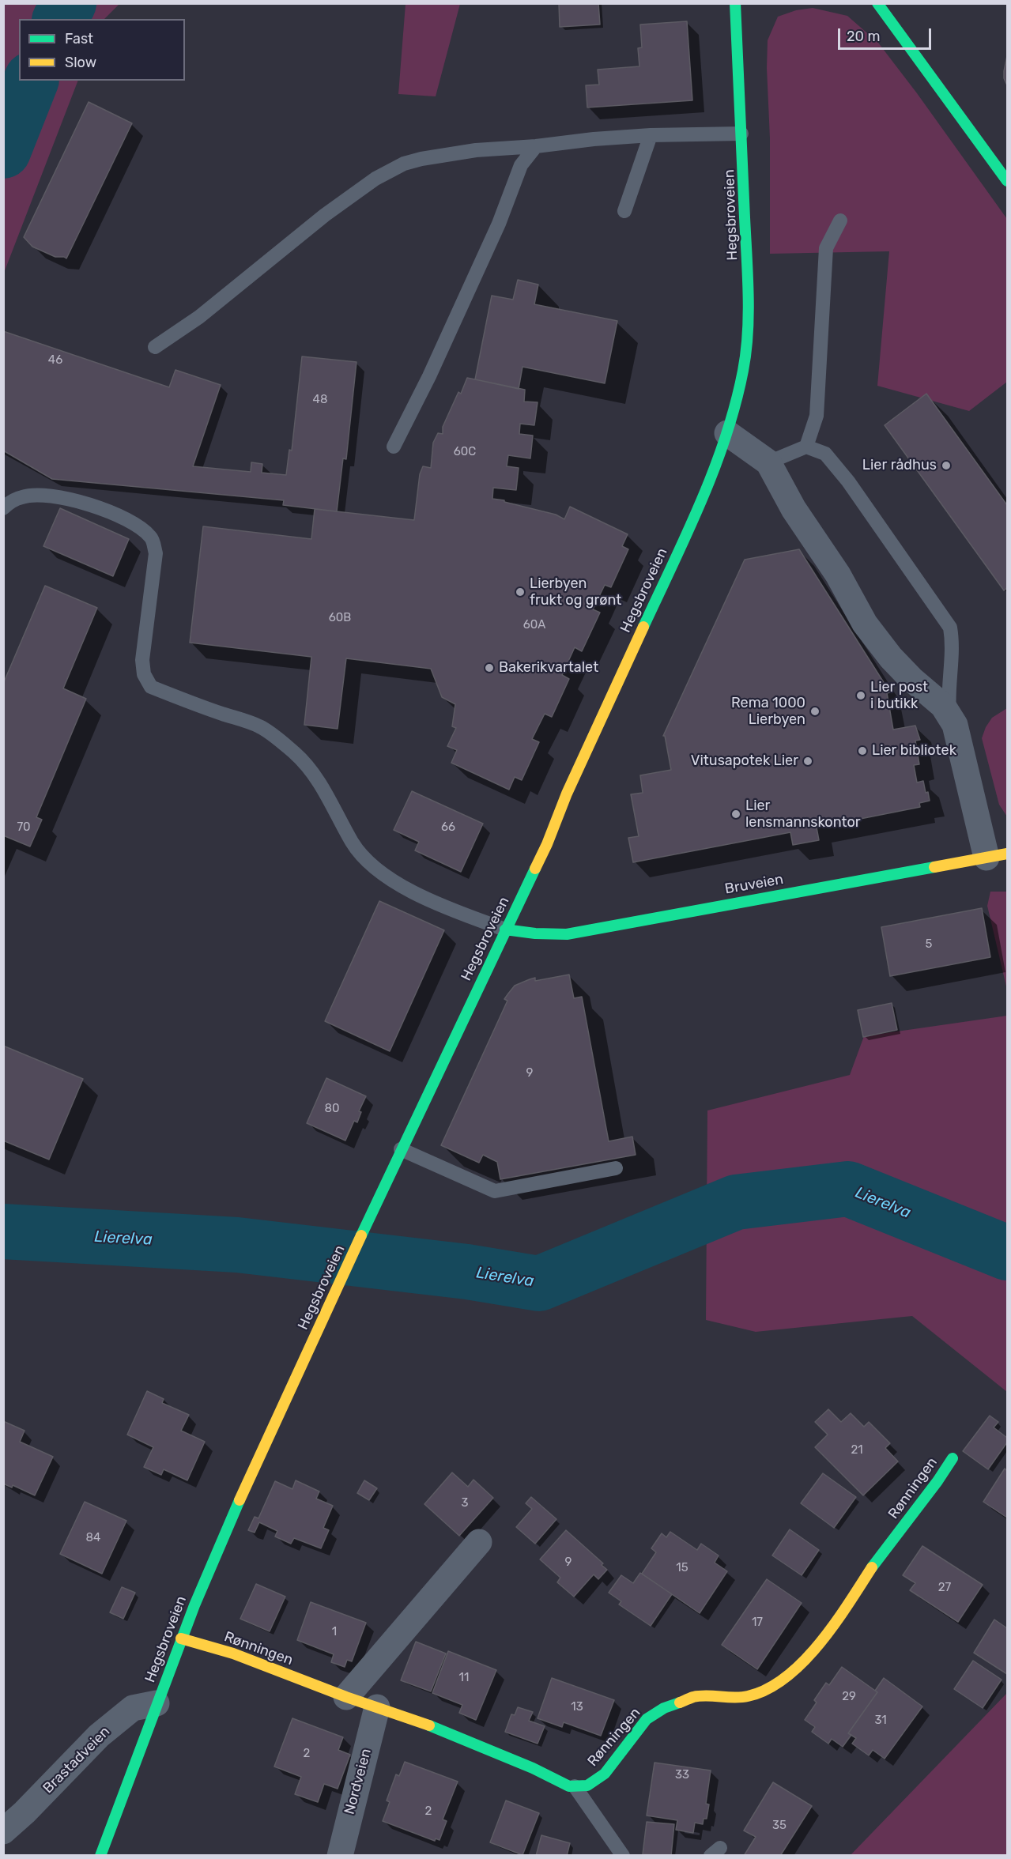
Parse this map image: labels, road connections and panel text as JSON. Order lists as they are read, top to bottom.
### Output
{
  "streets": {
    "street": [
      "Hegsbroveien",
      "Bruveien",
      "Rønningen",
      "Brastadveien",
      "Nordveien"
    ]
  },
  "crossings": [
    ["Hegsbroveien", "Bruveien"],
    ["Hegsbroveien", "Rønningen"],
    ["Hegsbroveien", "Brastadveien"],
    ["Rønningen", "Nordveien"]
  ],
  "water": ["Lierelva"],
  "places": [
    "Lier rådhus",
    "Lierbyen frukt og grønt",
    "Bakerikvartalet",
    "Lier post i butikk",
    "Rema 1000 Lierbyen",
    "Lier bibliotek",
    "Vitusapotek Lier",
    "Lier lensmannskontor"
  ],
  "house_numbers": [
    "46",
    "48",
    "60C",
    "60B",
    "60A",
    "70",
    "66",
    "5",
    "9",
    "80",
    "21",
    "3",
    "84",
    "9",
    "15",
    "27",
    "17",
    "1",
    "11",
    "29",
    "13",
    "31",
    "2",
    "33",
    "2",
    "35"
  ],
  "legend": ["Fast", "Slow"],
  "scale_bar": "20 m"
}
